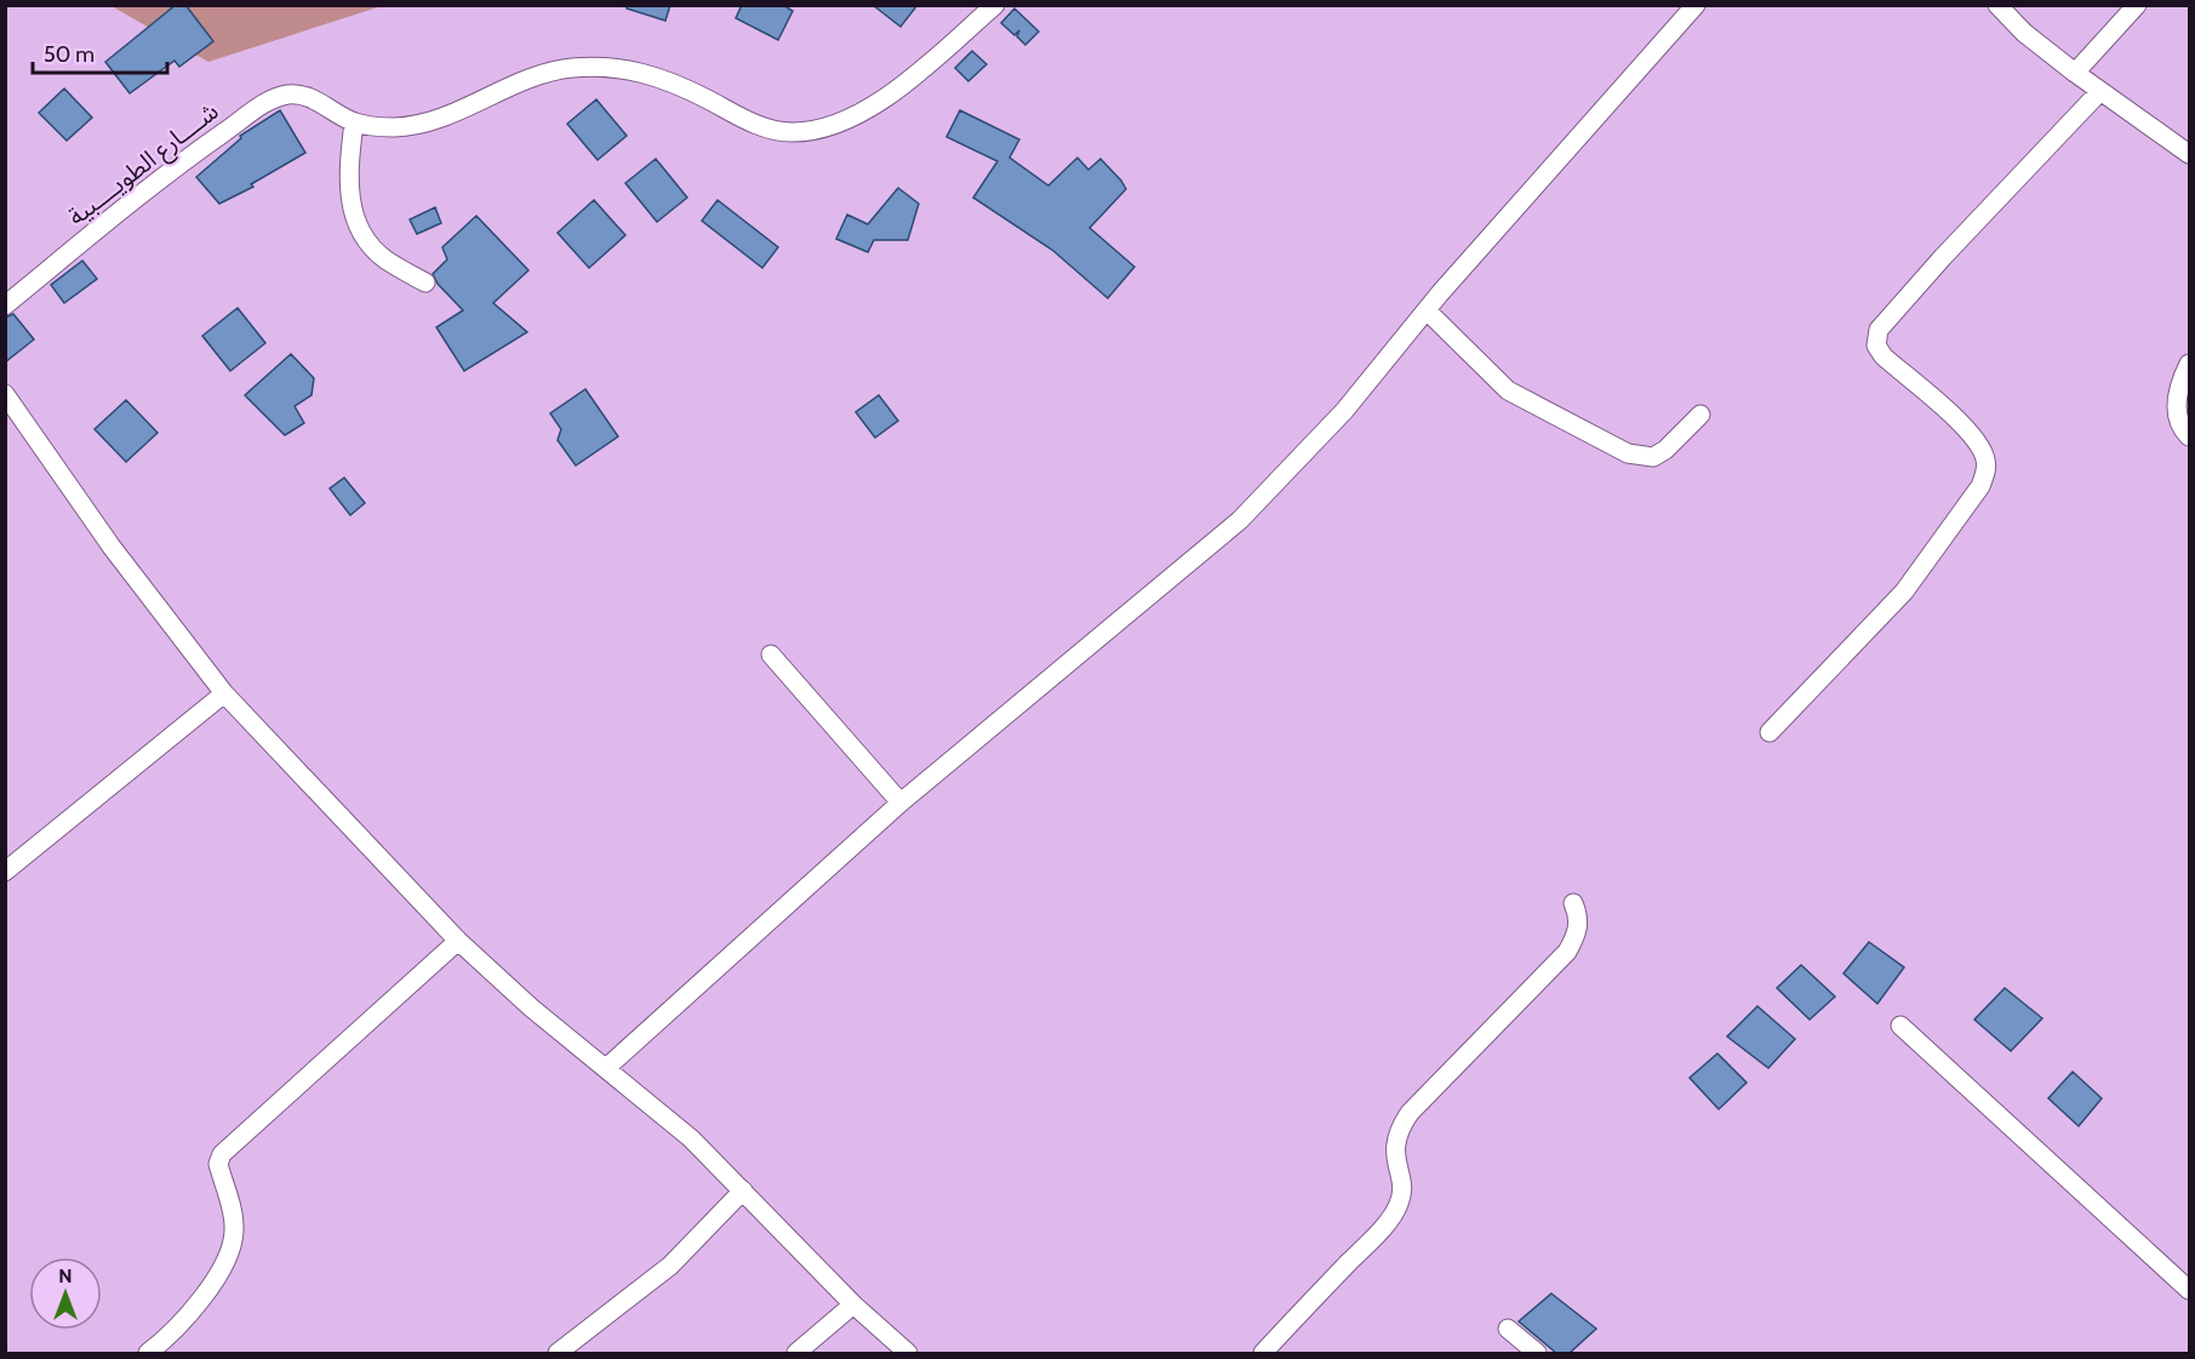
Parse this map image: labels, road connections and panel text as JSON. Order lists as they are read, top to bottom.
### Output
{
  "streets": {
    "street": ["شــــارع الطويــــبية"]
  },
  "scale_bar": "50 m",
  "north": "top"
}
